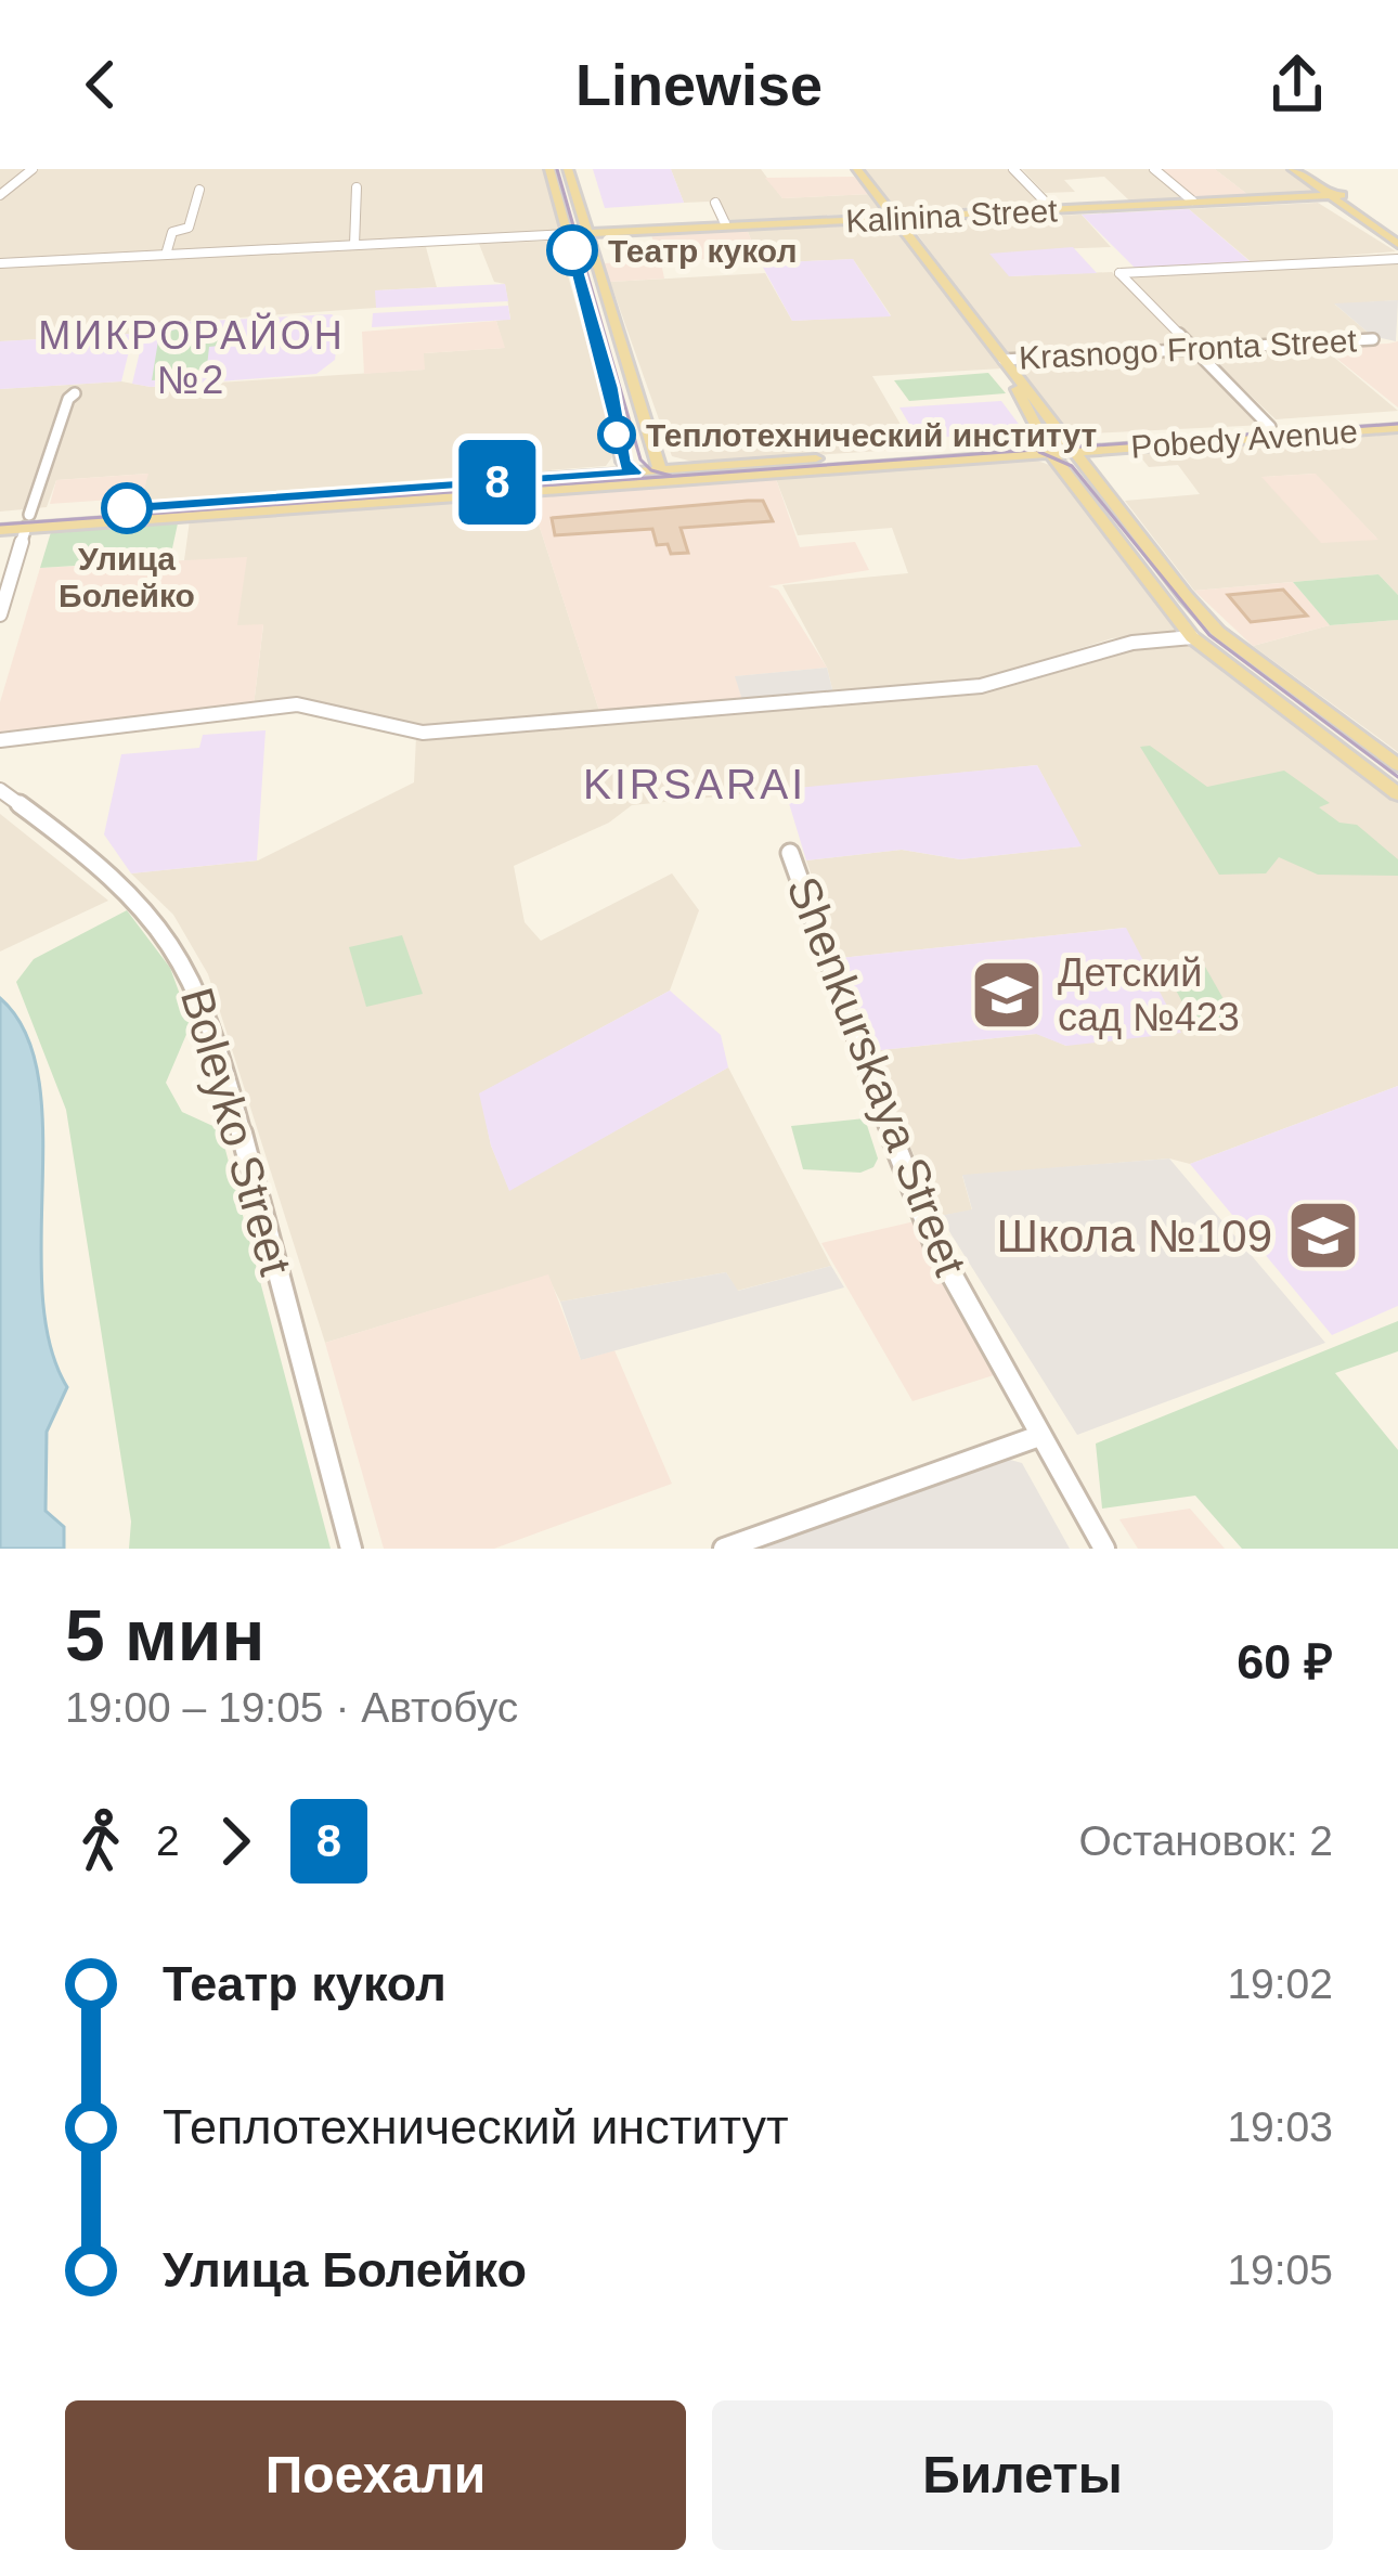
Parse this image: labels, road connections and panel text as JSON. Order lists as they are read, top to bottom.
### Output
{
  "streets": {
    "main road": ["Kalinina Street", "Pobedy Avenue"],
    "street": ["Krasnogo Fronta Street", "Shenkurskaya Street", "Boleyko Street"]
  },
  "districts": ["МИКРОРАЙОН №2", "KIRSARAI"],
  "places": {
    "other": ["Театр кукол", "Теплотехнический институт", "Улица Болейко"],
    "school or university": ["Детский сад №423", "Школа №109"]
  },
  "lines": ["bus line 8"],
  "page": {
    "header": "Linewise",
    "on_map": "8",
    "heading": ["5 мин", "19:00 – 19:05 · Автобус", "60 ₽"],
    "legs": ["2", "8", "Остановок: 2"],
    "list": [
      {
        "name": "Театр кукол",
        "value": "19:02"
      },
      {
        "name": "Теплотехнический институт",
        "value": "19:03"
      },
      {
        "name": "Улица Болейко",
        "value": "19:05"
      }
    ],
    "buttons": ["Поехали", "Билеты"]
  }
}
